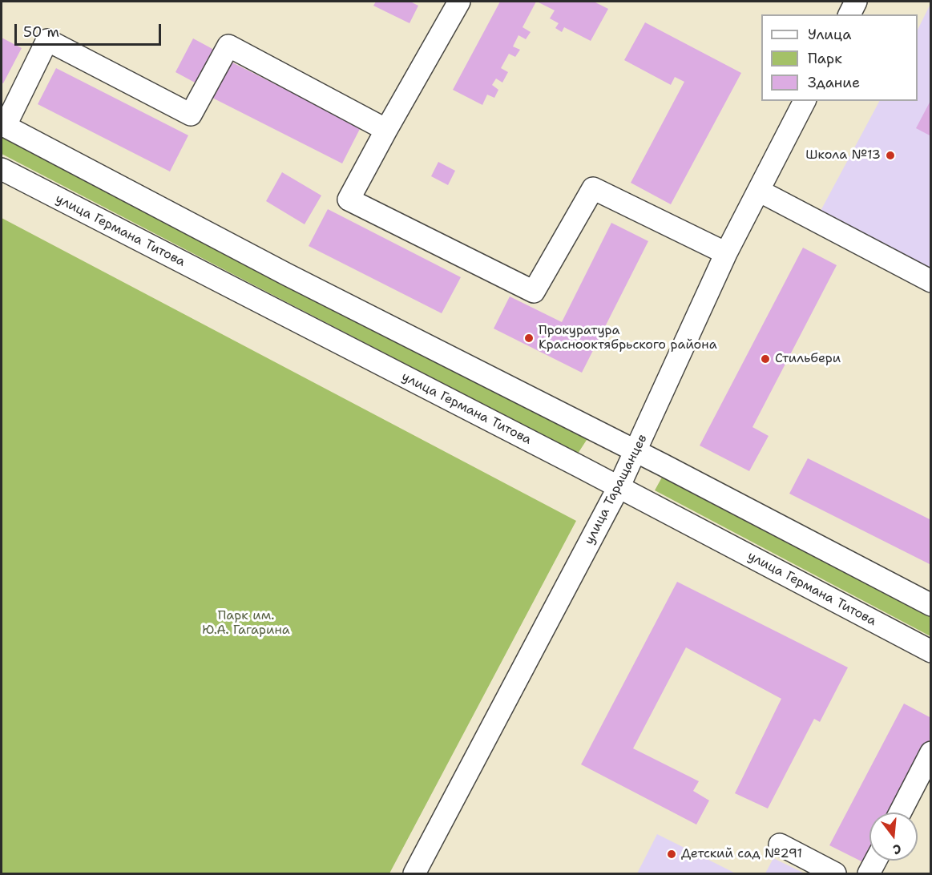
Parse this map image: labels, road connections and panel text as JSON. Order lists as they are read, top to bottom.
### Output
{
  "streets": {
    "street": ["улица Германа Титова", "улица Таращанцев"]
  },
  "crossings": [
    ["улица Германа Титова", "улица Таращанцев"]
  ],
  "parks": ["Парк им. Ю.А. Гагарина"],
  "places": [
    "Школа №13",
    "Прокуратура Краснооктябрьского района",
    "Стильбери",
    "Детский сад №291"
  ],
  "legend": ["Улица", "Парк", "Здание"],
  "scale_bar": "50 m",
  "north": "bottom"
}
